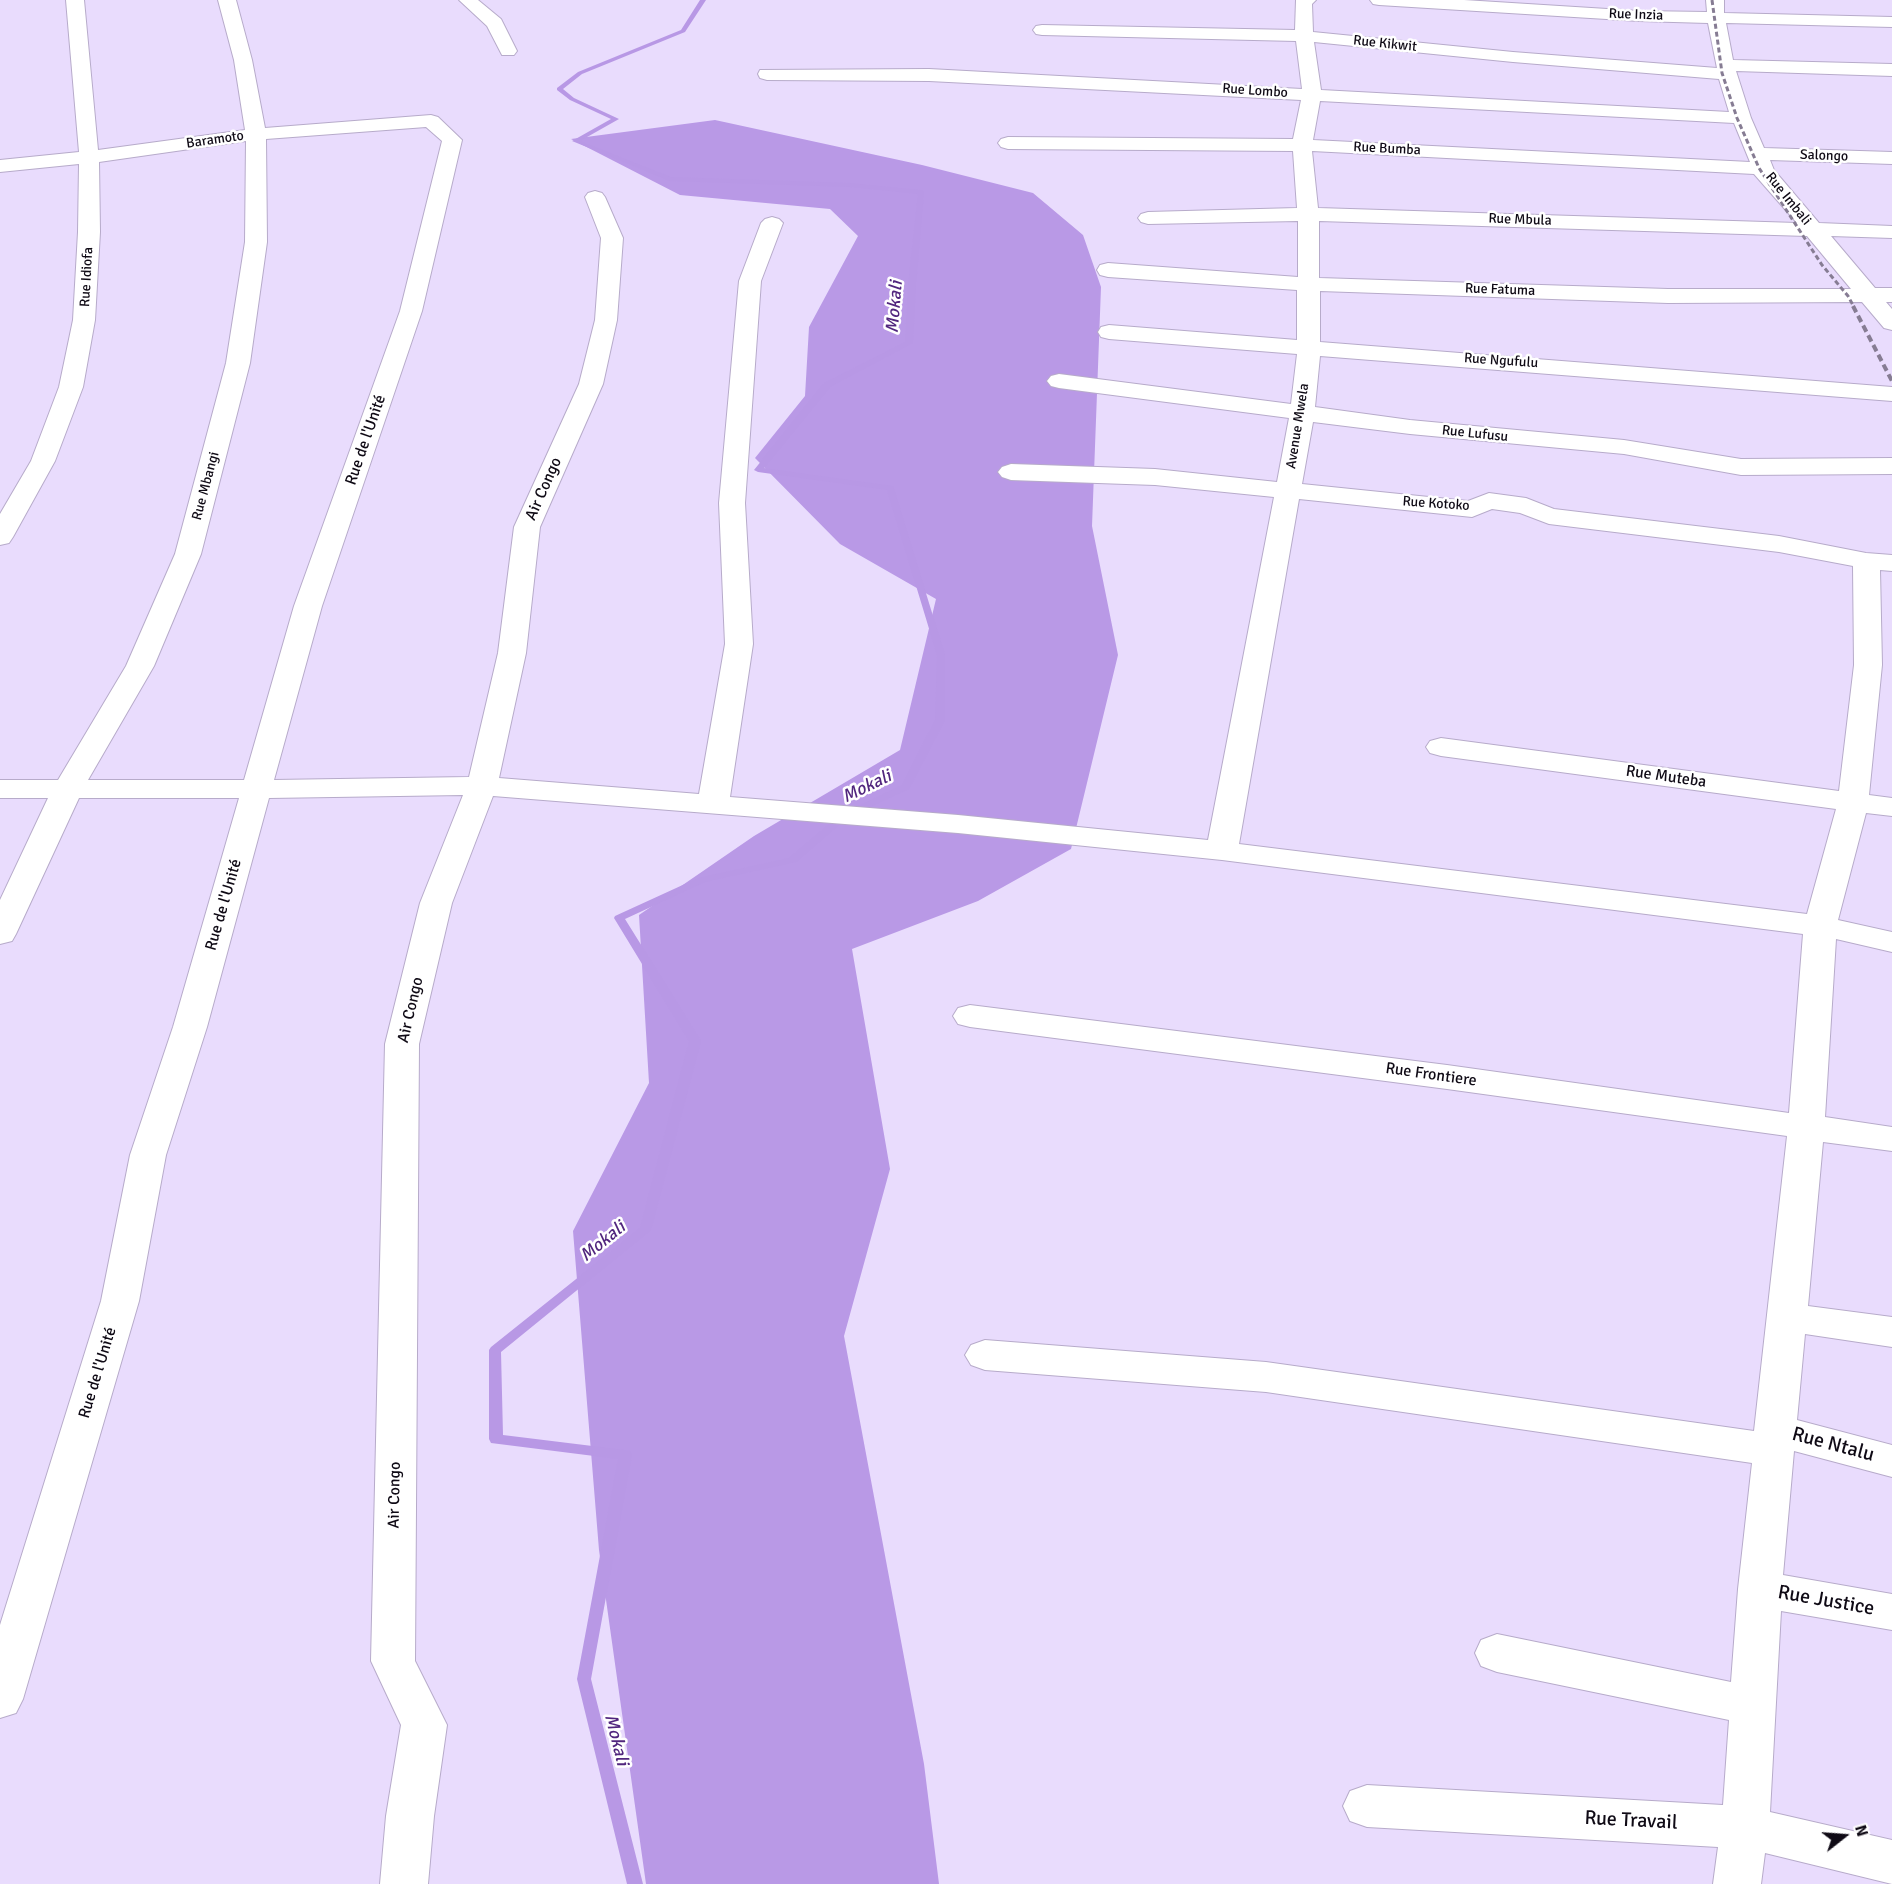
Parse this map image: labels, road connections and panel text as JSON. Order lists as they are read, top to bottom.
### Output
{
  "streets": {
    "street": [
      "Rue Inzia",
      "Rue Kikwit",
      "Rue Lombo",
      "Baramoto",
      "Rue Bumba",
      "Salongo",
      "Rue Imbali",
      "Rue Mbula",
      "Rue Idiofa",
      "Rue Fatuma",
      "Rue Ngufulu",
      "Avenue Mwela",
      "Rue Lufusu",
      "Rue de l'Unité",
      "Rue Mbangi",
      "Air Congo",
      "Rue Kotoko",
      "Rue Muteba",
      "Rue Frontiere",
      "Rue Ntalu",
      "Rue Justice",
      "Rue Travail"
    ]
  },
  "crossings": [
    ["Rue Inzia", "Rue Imbali"],
    ["Rue Kikwit", "Rue Imbali"],
    ["Rue Kikwit", "Avenue Mwela"],
    ["Rue Lombo", "Rue Imbali"],
    ["Rue Lombo", "Avenue Mwela"],
    ["Baramoto", "Rue Idiofa"],
    ["Baramoto", "Rue de l'Unité"],
    ["Baramoto", "Rue Mbangi"],
    ["Rue Bumba", "Rue Imbali"],
    ["Rue Bumba", "Avenue Mwela"],
    ["Salongo", "Rue Imbali"],
    ["Rue Imbali", "Rue Mbula"],
    ["Rue Imbali", "Rue Fatuma"],
    ["Rue Mbula", "Avenue Mwela"],
    ["Rue Fatuma", "Avenue Mwela"],
    ["Rue Ngufulu", "Avenue Mwela"],
    ["Avenue Mwela", "Rue Lufusu"],
    ["Avenue Mwela", "Rue Kotoko"]
  ],
  "water": ["Mokali"],
  "north": "right"
}
